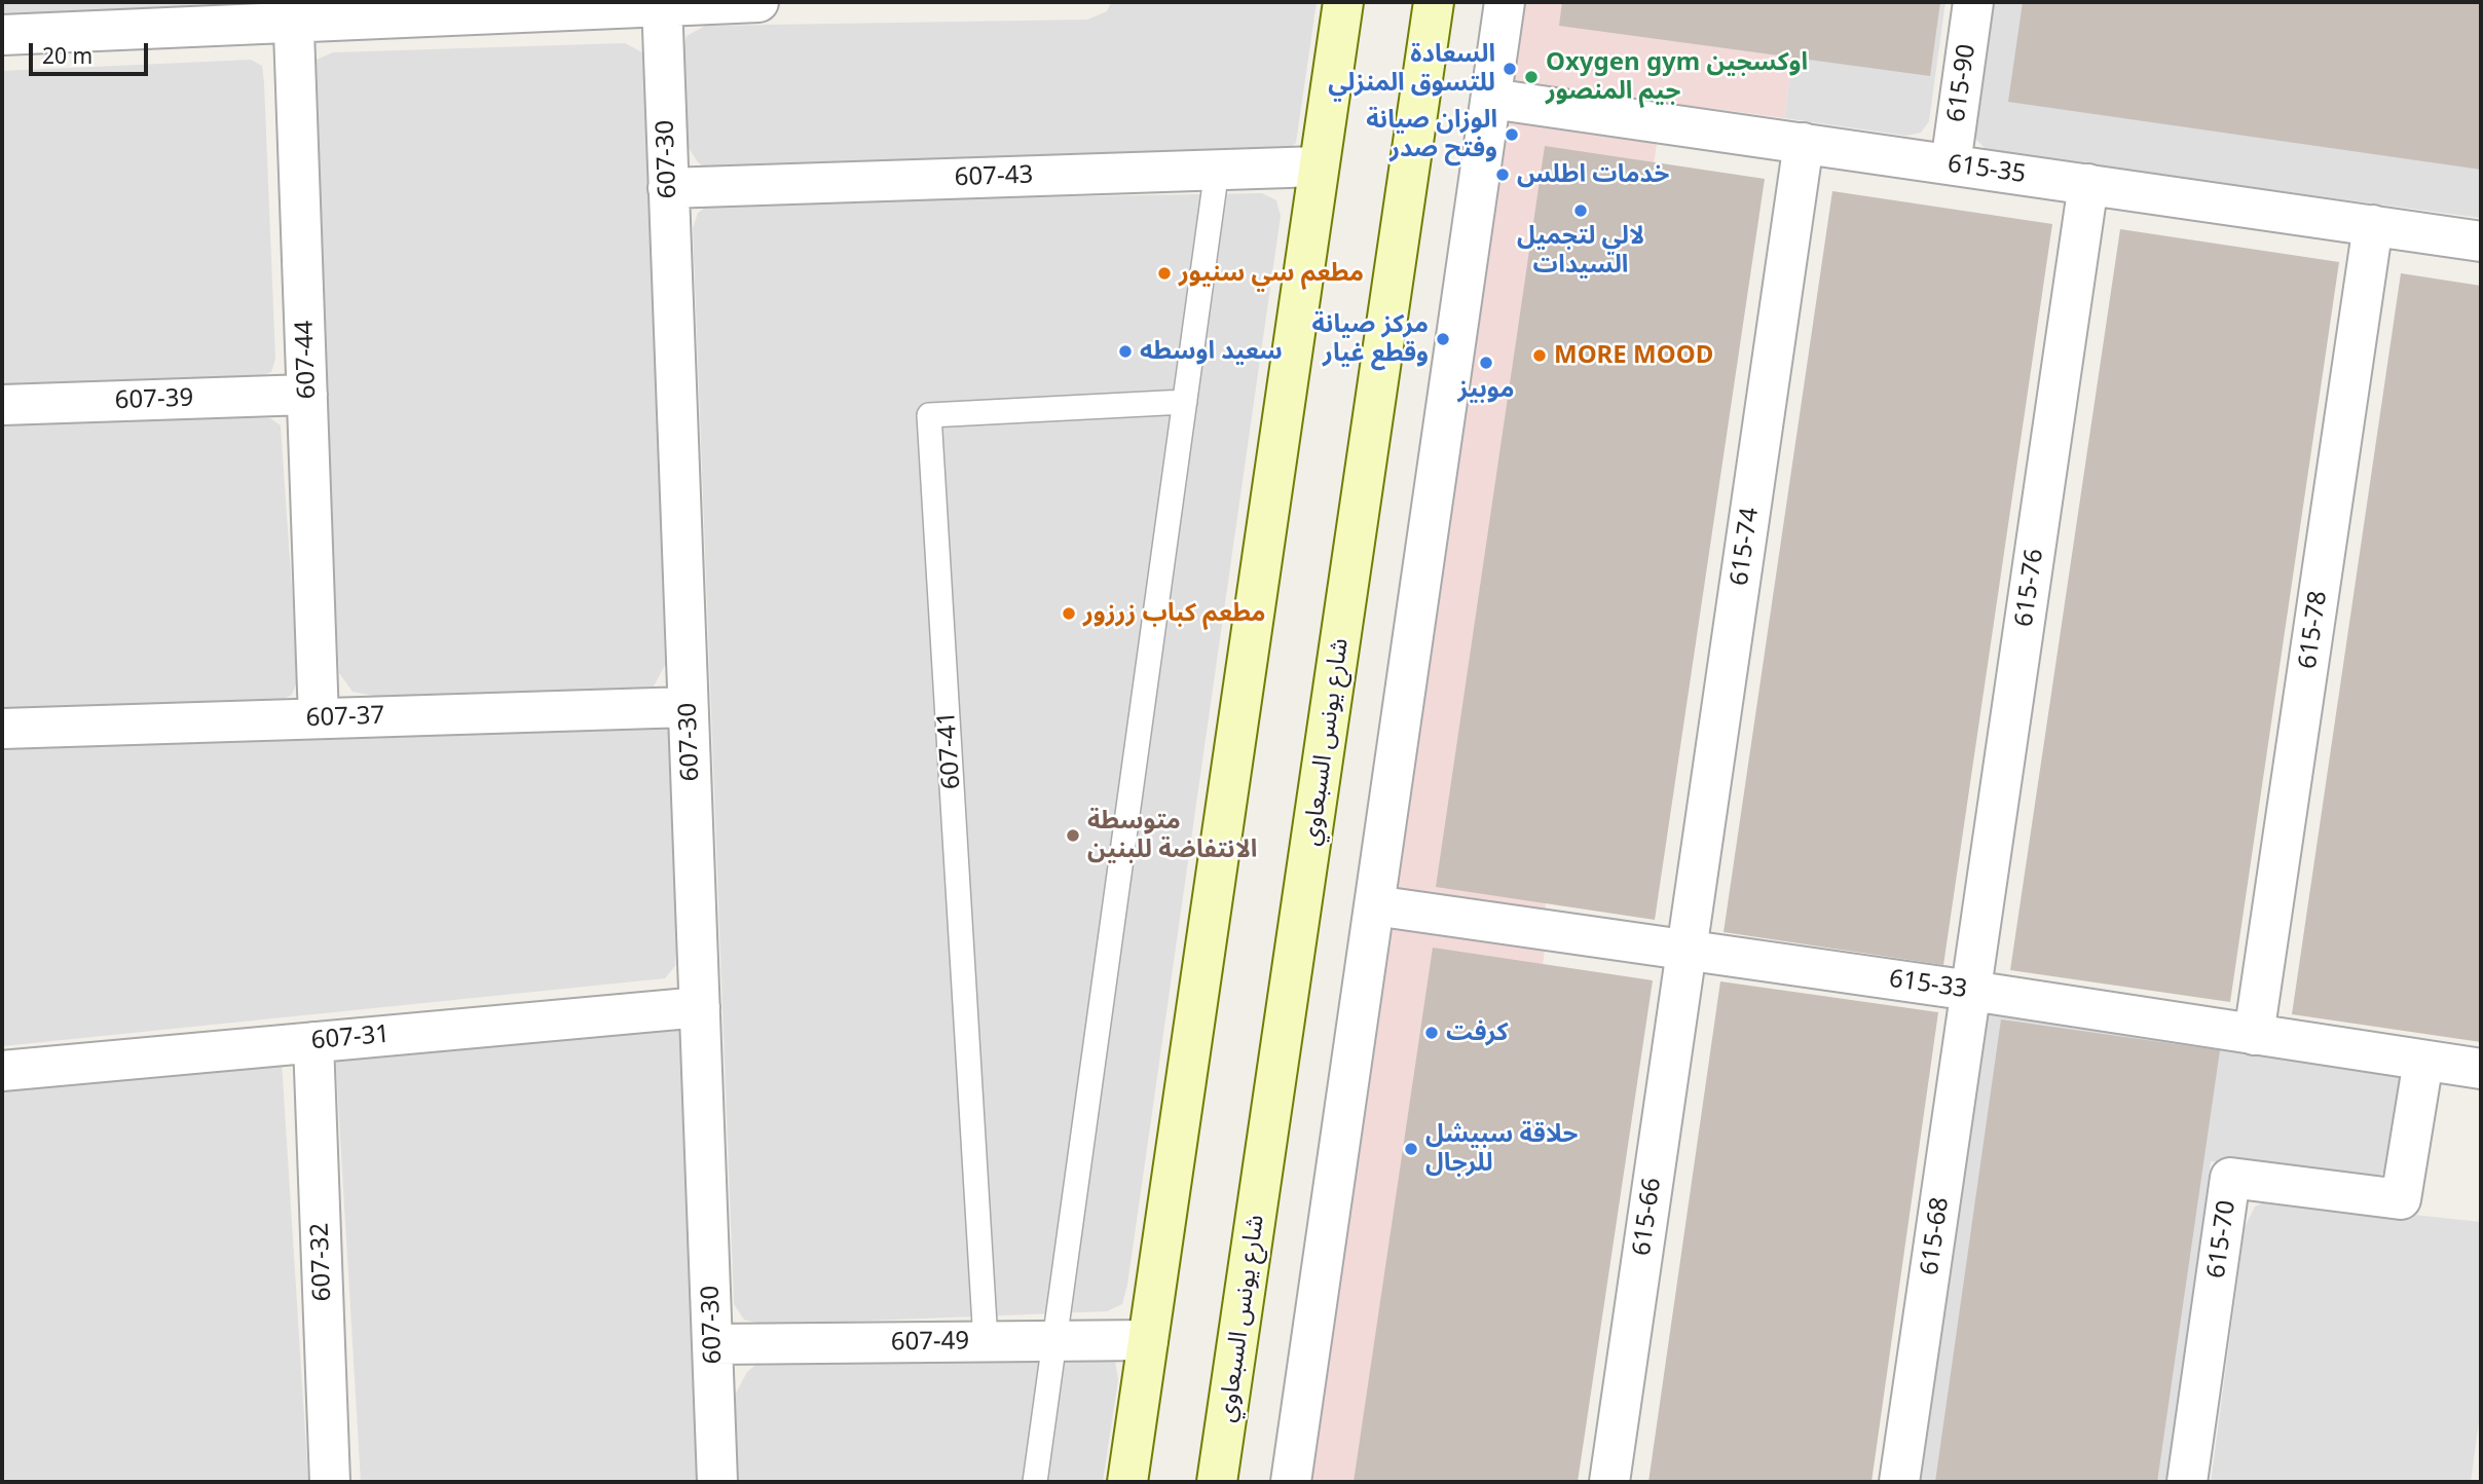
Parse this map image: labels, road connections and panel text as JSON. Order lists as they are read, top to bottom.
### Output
{
  "streets": {
    "main road": ["شارع يونس السبعاوي"],
    "street": [
      "615-90",
      "607-30",
      "615-35",
      "607-43",
      "607-44",
      "607-39",
      "615-74",
      "615-76",
      "615-78",
      "607-37",
      "615-33",
      "607-31",
      "615-66",
      "615-68",
      "615-70",
      "607-32",
      "607-49"
    ],
    "lane": ["607-41"]
  },
  "crossings": [
    ["615-90", "615-35"],
    ["607-30", "607-43"],
    ["607-30", "607-37"],
    ["607-30", "607-31"],
    ["607-30", "607-49"],
    ["615-35", "615-74"],
    ["615-35", "615-76"],
    ["615-35", "615-78"],
    ["607-44", "607-39"],
    ["607-44", "607-37"],
    ["615-74", "615-33"],
    ["615-74", "615-66"],
    ["615-76", "615-33"],
    ["615-76", "615-68"],
    ["615-78", "615-33"],
    ["607-41", "607-49"],
    ["615-33", "615-66"],
    ["615-33", "615-68"],
    ["615-33", "615-70"],
    ["607-31", "607-32"]
  ],
  "places": [
    "السعادة للتسوق المنزلي",
    "Oxygen gym اوكسجين جيم المنصور",
    "الوزان صيانة وفتح صدر",
    "خدمات اطلس",
    "لالي لتجميل السيدات",
    "مطعم سي سنيور",
    "مركز صيانة وقطع غيار",
    "سعيد اوسطه",
    "MORE MOOD",
    "موبيز",
    "مطعم كباب زرزور",
    "متوسطة الانتفاضة للبنين",
    "كرفت",
    "حلاقة سبيشل للرجال"
  ],
  "scale_bar": "20 m"
}
